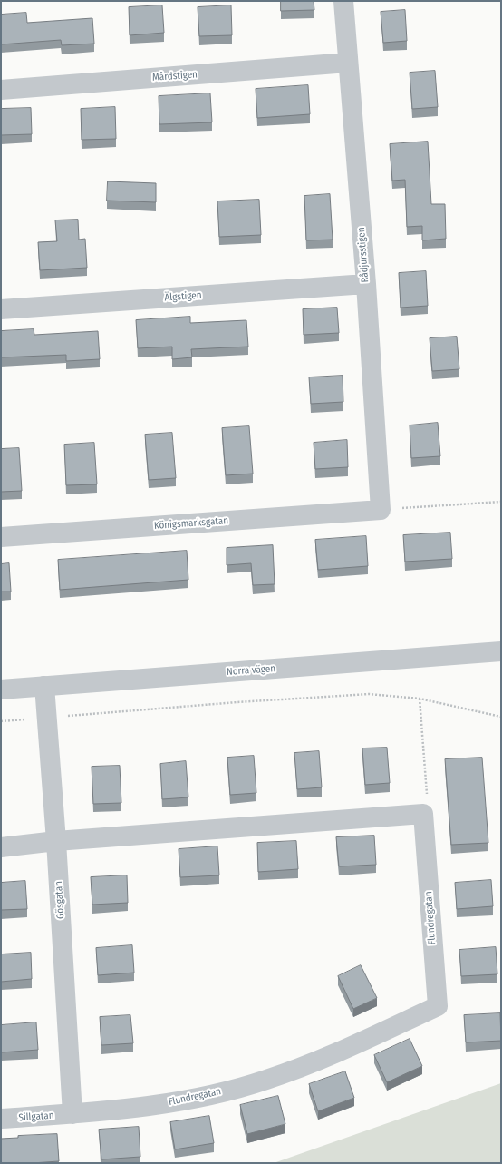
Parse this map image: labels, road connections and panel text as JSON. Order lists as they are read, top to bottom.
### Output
{
  "streets": {
    "street": [
      "Mårdstigen",
      "Rådjursstigen",
      "Älgstigen",
      "Königsmarksgatan",
      "Norra vägen",
      "Gösgatan",
      "Flundregatan",
      "Sillgatan"
    ]
  },
  "crossings": [
    ["Mårdstigen", "Rådjursstigen"],
    ["Rådjursstigen", "Älgstigen"],
    ["Rådjursstigen", "Königsmarksgatan"],
    ["Norra vägen", "Gösgatan"],
    ["Gösgatan", "Flundregatan"],
    ["Gösgatan", "Sillgatan"],
    ["Flundregatan", "Sillgatan"]
  ]
}
